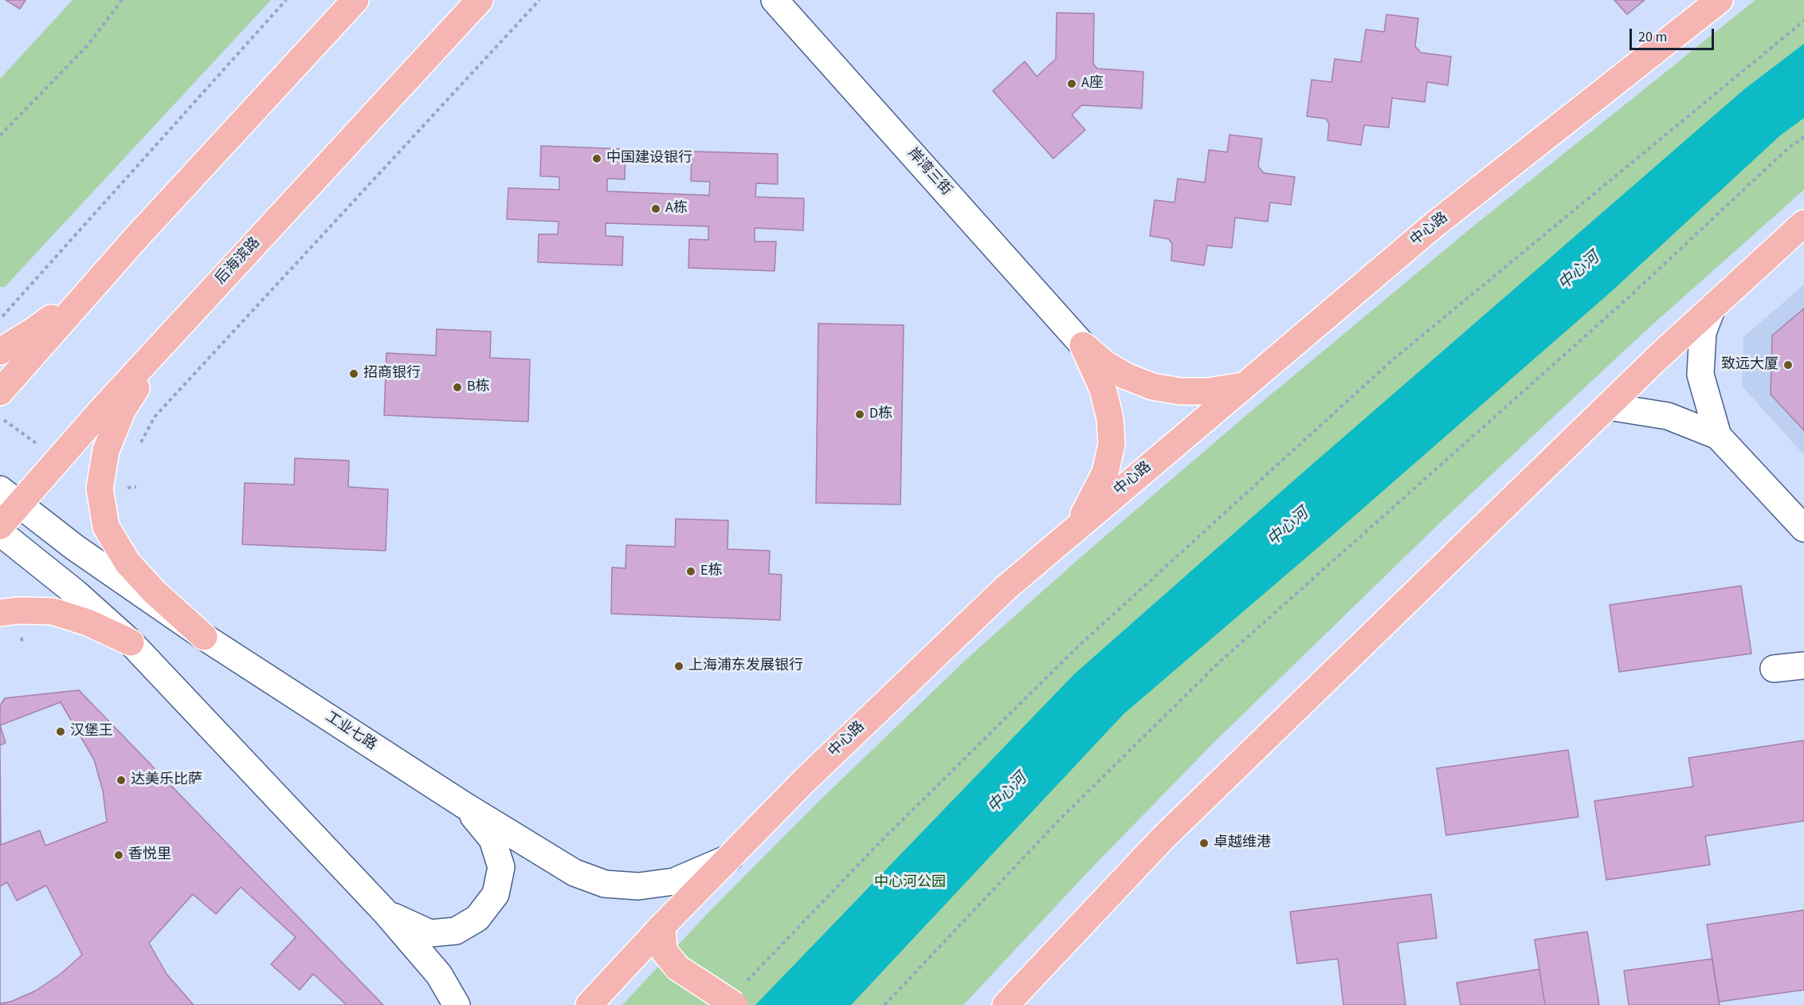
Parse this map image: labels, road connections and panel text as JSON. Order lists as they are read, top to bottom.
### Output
{
  "streets": {
    "main road": ["中心路", "后海滨路"],
    "street": ["岸湾三街", "工业七路"]
  },
  "crossings": [
    ["中心路", "工业七路"],
    ["后海滨路", "工业七路"]
  ],
  "water": ["中心河"],
  "parks": ["中心河公园"],
  "places": [
    "A座",
    "中国建设银行",
    "A栋",
    "致远大厦",
    "招商银行",
    "B栋",
    "D栋",
    "E栋",
    "上海浦东发展银行",
    "汉堡王",
    "达美乐比萨",
    "卓越维港",
    "香悦里"
  ],
  "scale_bar": "20 m"
}
